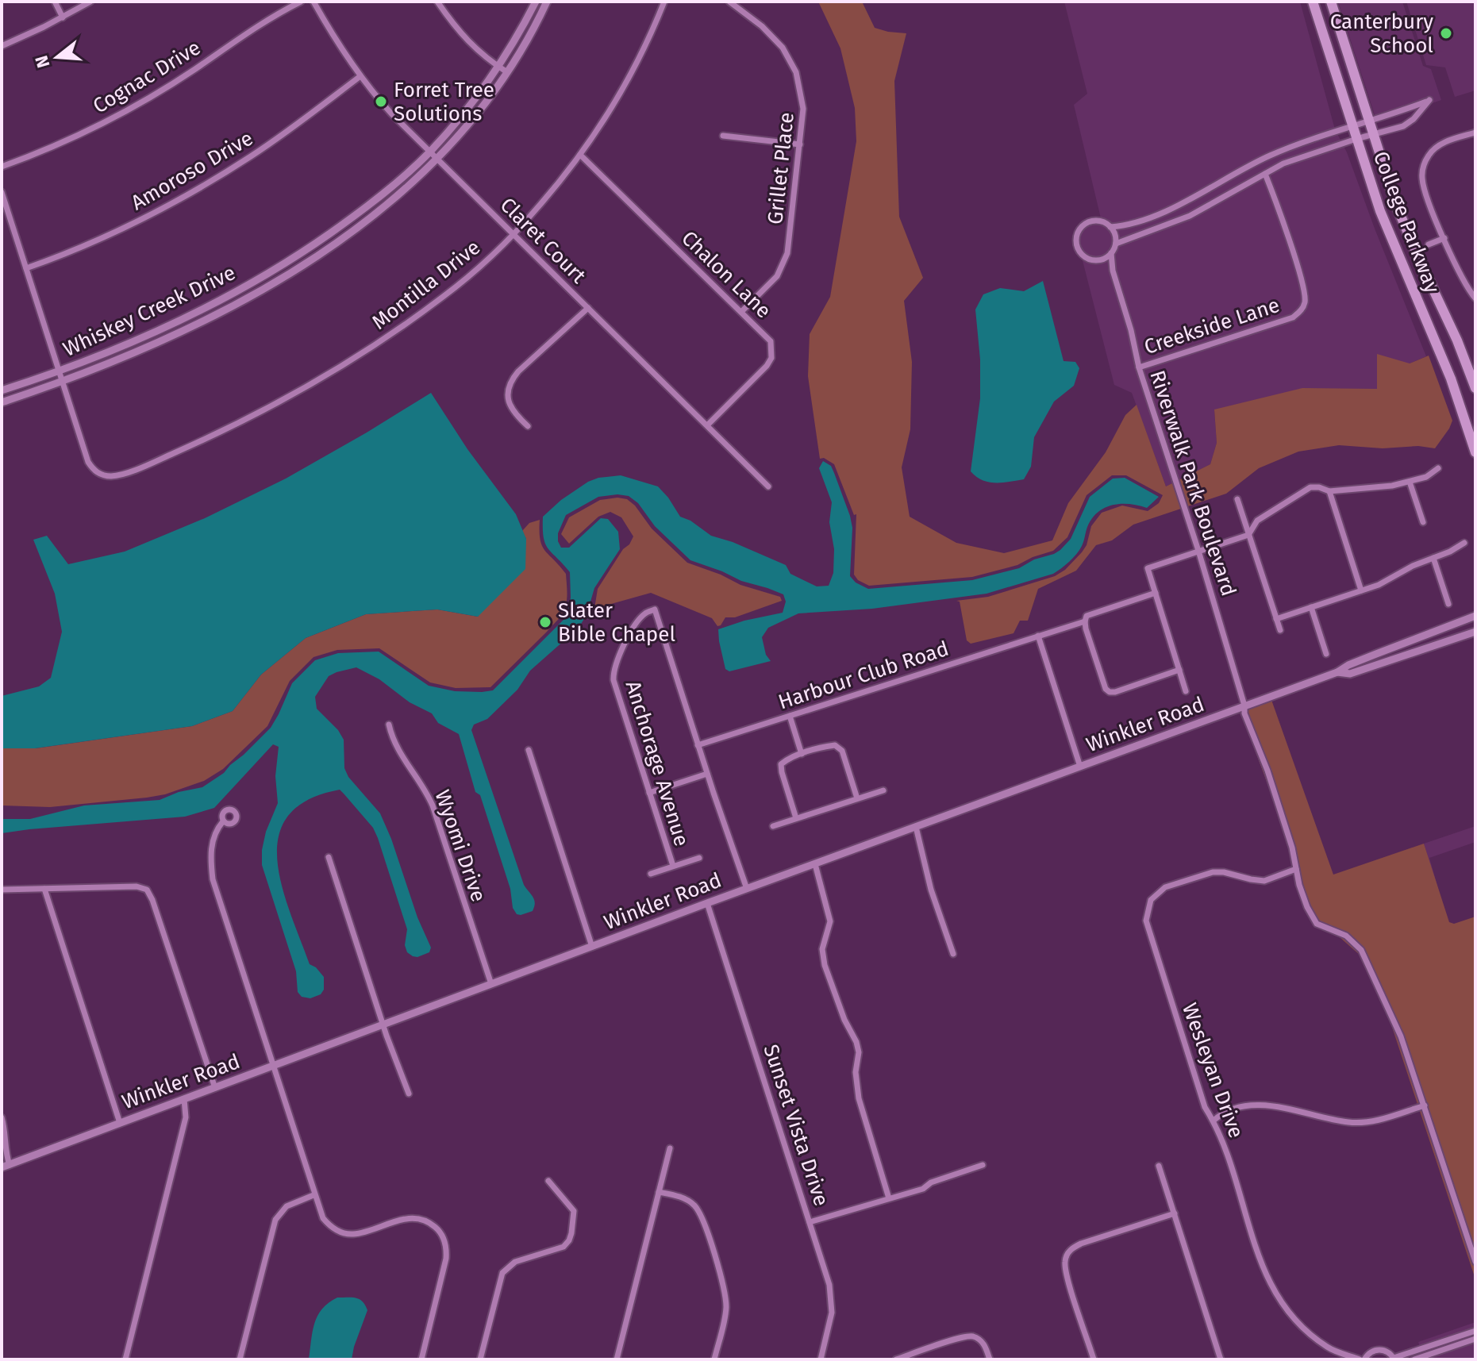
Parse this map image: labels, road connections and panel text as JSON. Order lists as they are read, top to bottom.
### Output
{
  "streets": {
    "main road": ["College Parkway"],
    "street": [
      "Cognac Drive",
      "Grillet Place",
      "Amoroso Drive",
      "Claret Court",
      "Chalon Lane",
      "Montilla Drive",
      "Whiskey Creek Drive",
      "Creekside Lane",
      "Riverwalk Park Boulevard",
      "Harbour Club Road",
      "Winkler Road",
      "Anchorage Avenue",
      "Wyomi Drive",
      "Wesleyan Drive",
      "Sunset Vista Drive"
    ]
  },
  "crossings": [
    ["Grillet Place", "Chalon Lane"],
    ["Amoroso Drive", "Claret Court"],
    ["Claret Court", "Chalon Lane"],
    ["Claret Court", "Montilla Drive"],
    ["Claret Court", "Whiskey Creek Drive"],
    ["Chalon Lane", "Montilla Drive"],
    ["Montilla Drive", "Whiskey Creek Drive"],
    ["Creekside Lane", "Riverwalk Park Boulevard"],
    ["Riverwalk Park Boulevard", "Winkler Road"],
    ["Riverwalk Park Boulevard", "Wesleyan Drive"],
    ["Harbour Club Road", "Anchorage Avenue"],
    ["Winkler Road", "Wyomi Drive"],
    ["Winkler Road", "Sunset Vista Drive"]
  ],
  "places": ["Canterbury School", "Forret Tree Solutions", "Slater Bible Chapel"],
  "north": "left"
}
